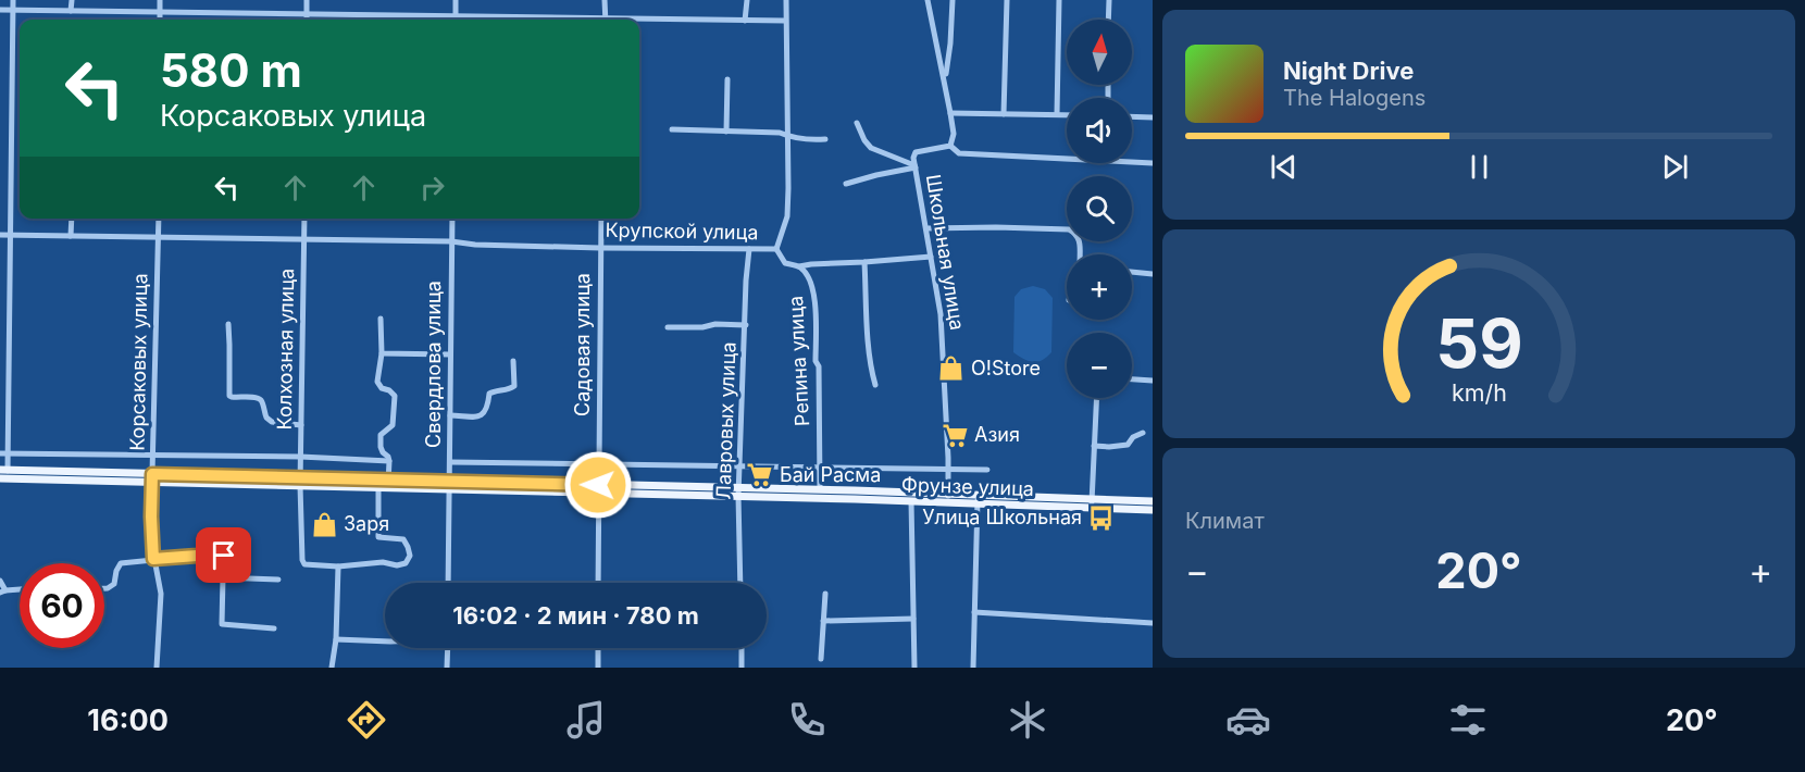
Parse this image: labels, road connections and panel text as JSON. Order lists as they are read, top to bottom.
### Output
{
  "streets": {
    "main road": ["Фрунзе улица"],
    "street": [
      "Крупской улица",
      "Школьная улица",
      "Садовая улица",
      "Колхозная улица",
      "Репина улица",
      "Корсаковых улица",
      "Свердлова улица",
      "Лавровых улица"
    ]
  },
  "crossings": [
    ["Крупской улица", "Садовая улица"],
    ["Крупской улица", "Колхозная улица"],
    ["Крупской улица", "Репина улица"],
    ["Крупской улица", "Корсаковых улица"],
    ["Крупской улица", "Свердлова улица"],
    ["Крупской улица", "Лавровых улица"],
    ["Школьная улица", "Фрунзе улица"],
    ["Садовая улица", "Фрунзе улица"],
    ["Колхозная улица", "Фрунзе улица"],
    ["Репина улица", "Фрунзе улица"],
    ["Корсаковых улица", "Фрунзе улица"],
    ["Свердлова улица", "Фрунзе улица"],
    ["Лавровых улица", "Фрунзе улица"]
  ],
  "places": {
    "shop": ["O!Store", "Заря"],
    "supermarket": ["Азия", "Бай Расма"],
    "bus stop": ["Улица Школьная"]
  },
  "north": "top",
  "page": {
    "map_buttons": ["+", "−"],
    "turn": ["580 m", "Корсаковых улица"],
    "song": ["Night Drive", "The Halogens"],
    "tile": "Климат",
    "heat": ["−", "20°", "+"],
    "limit": "60",
    "trip": "16:02 · 2 мин · 780 m",
    "tabs": ["16:00", "20°"],
    "gauge": ["59", "km/h"]
  }
}
